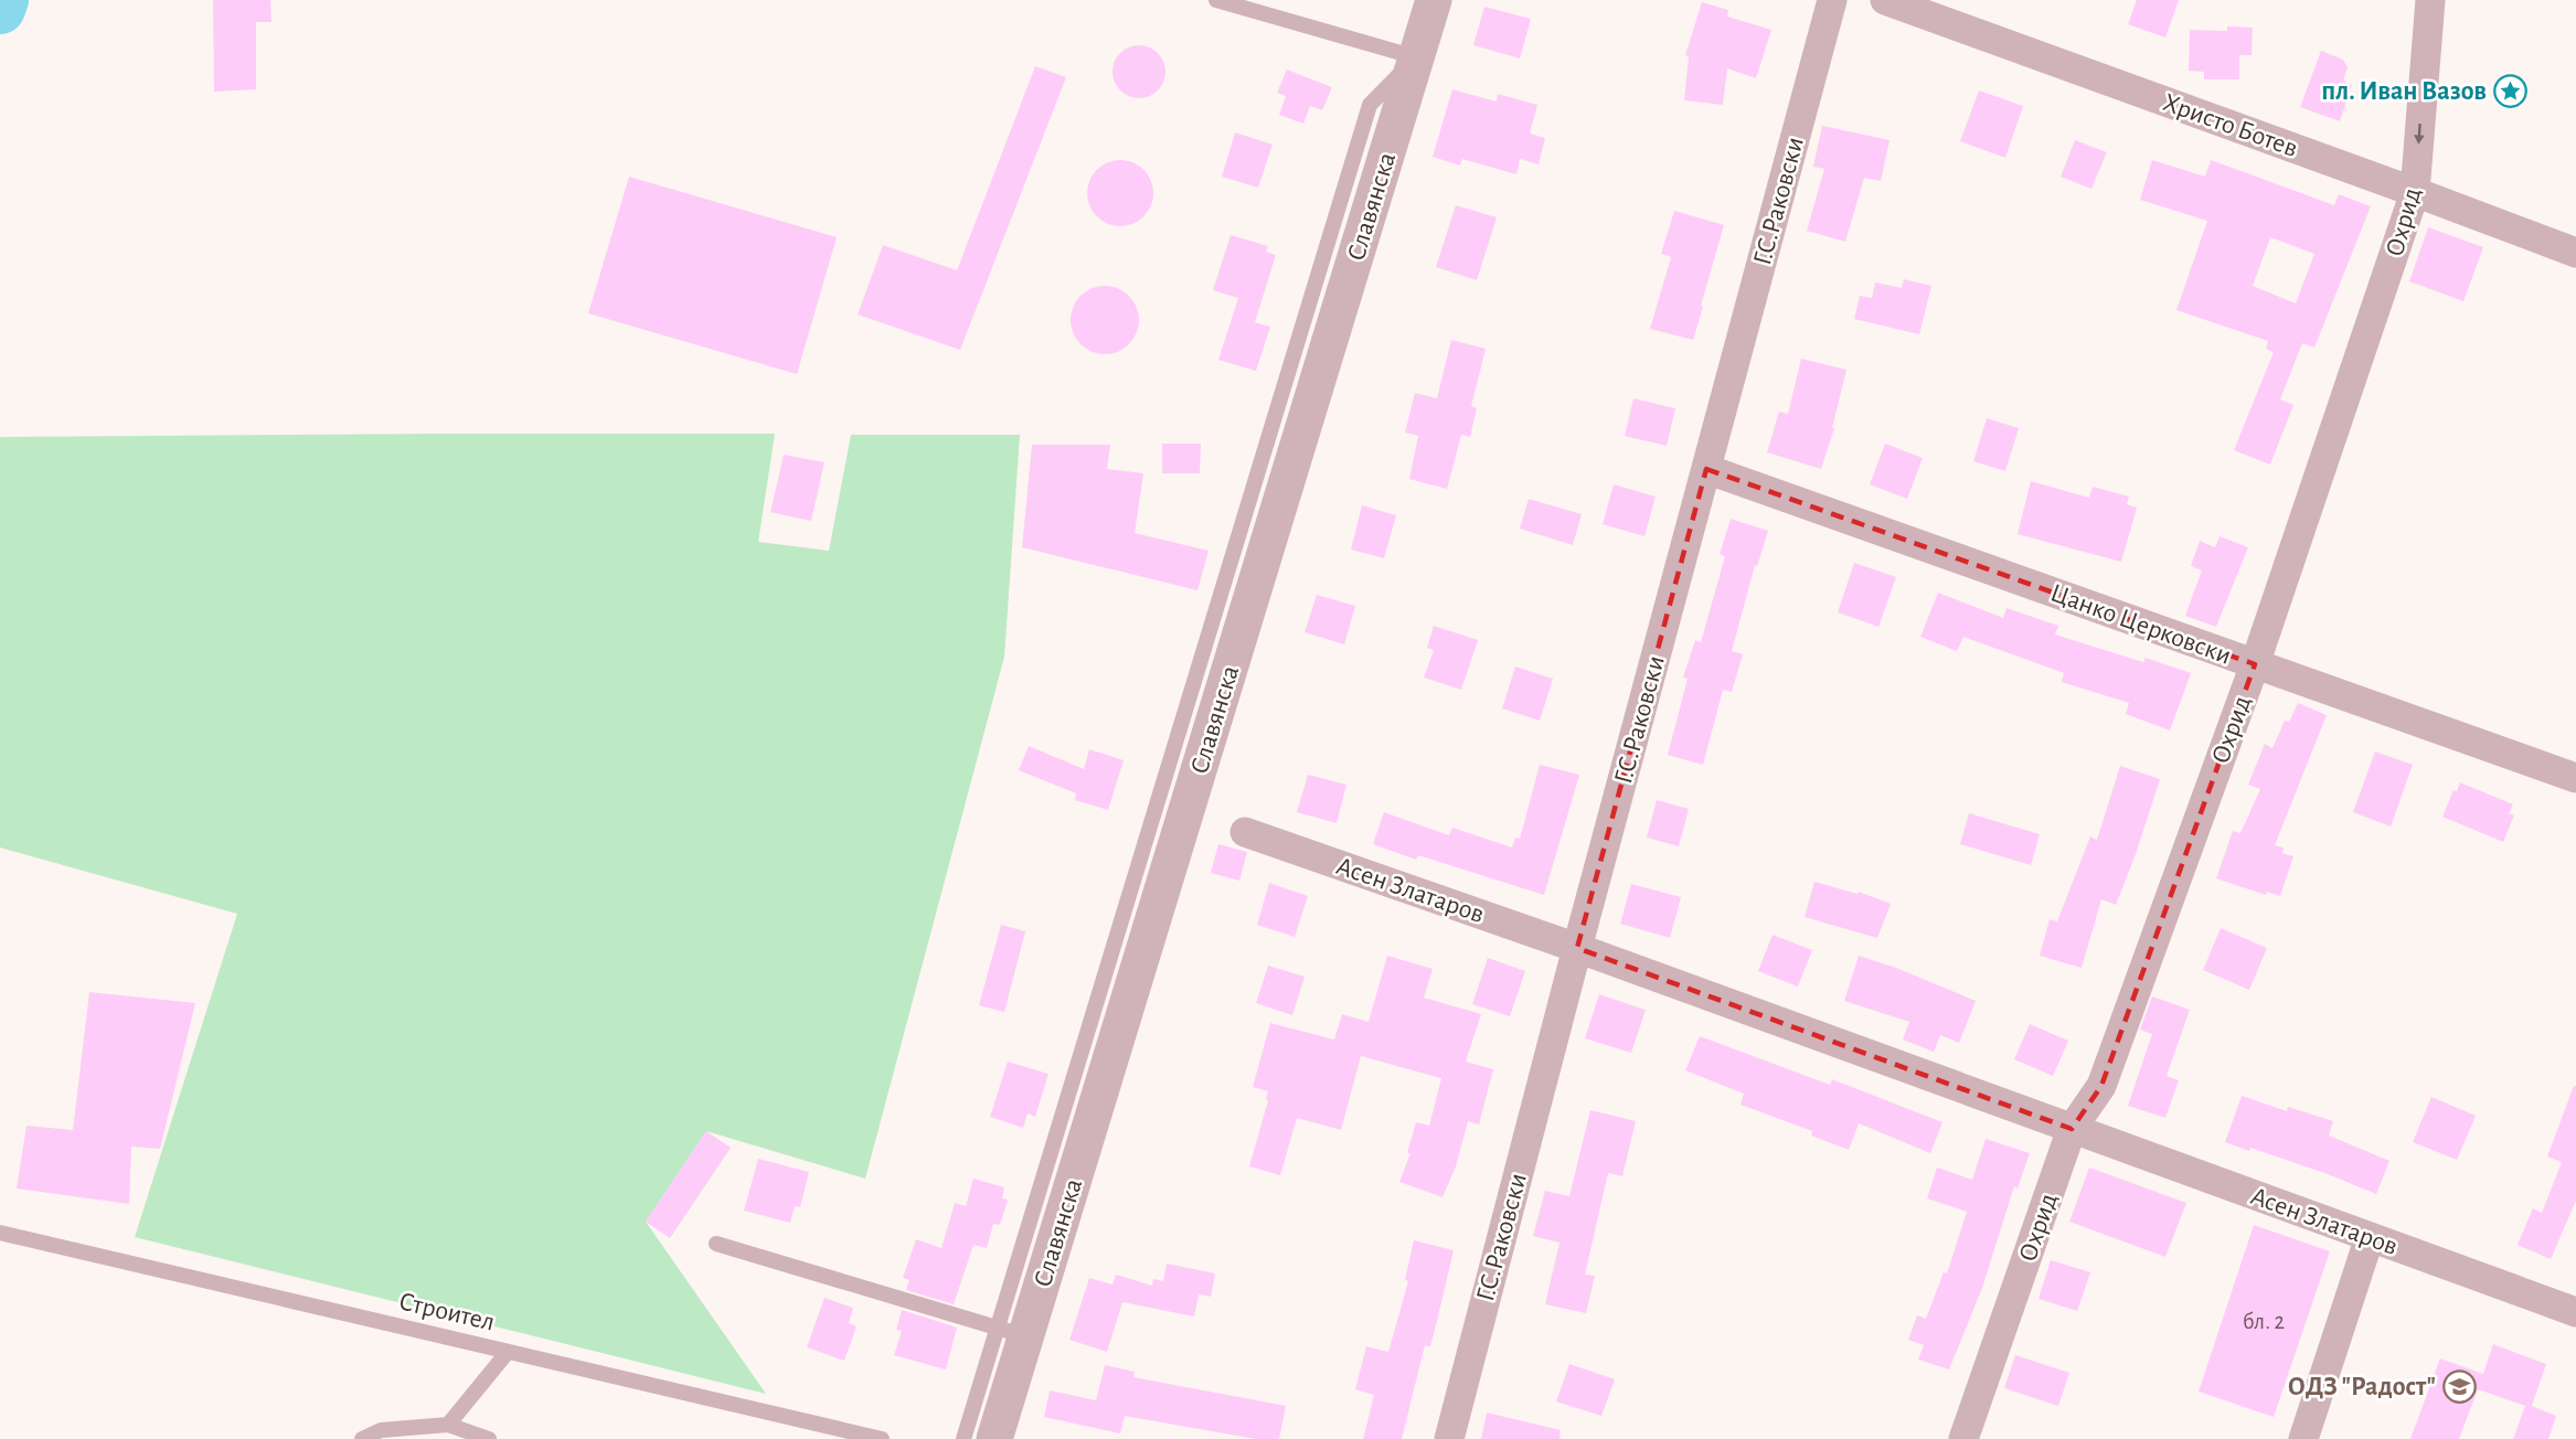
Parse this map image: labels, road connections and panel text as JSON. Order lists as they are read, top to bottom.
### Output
{
  "streets": {
    "street": [
      "Христо Ботев",
      "Г.С.Раковски",
      "Славянска",
      "Охрид",
      "Цанко Церковски",
      "Асен Златаров"
    ],
    "lane": ["Строител"]
  },
  "crossings": [
    ["Христо Ботев", "Охрид"],
    ["Г.С.Раковски", "Цанко Церковски"],
    ["Г.С.Раковски", "Асен Златаров"],
    ["Охрид", "Цанко Церковски"],
    ["Охрид", "Асен Златаров"]
  ],
  "places": {
    "place": ["пл. Иван Вазов"],
    "school or university": ["ОДЗ \"Радост\""]
  },
  "house_numbers": ["бл. 2"]
}
